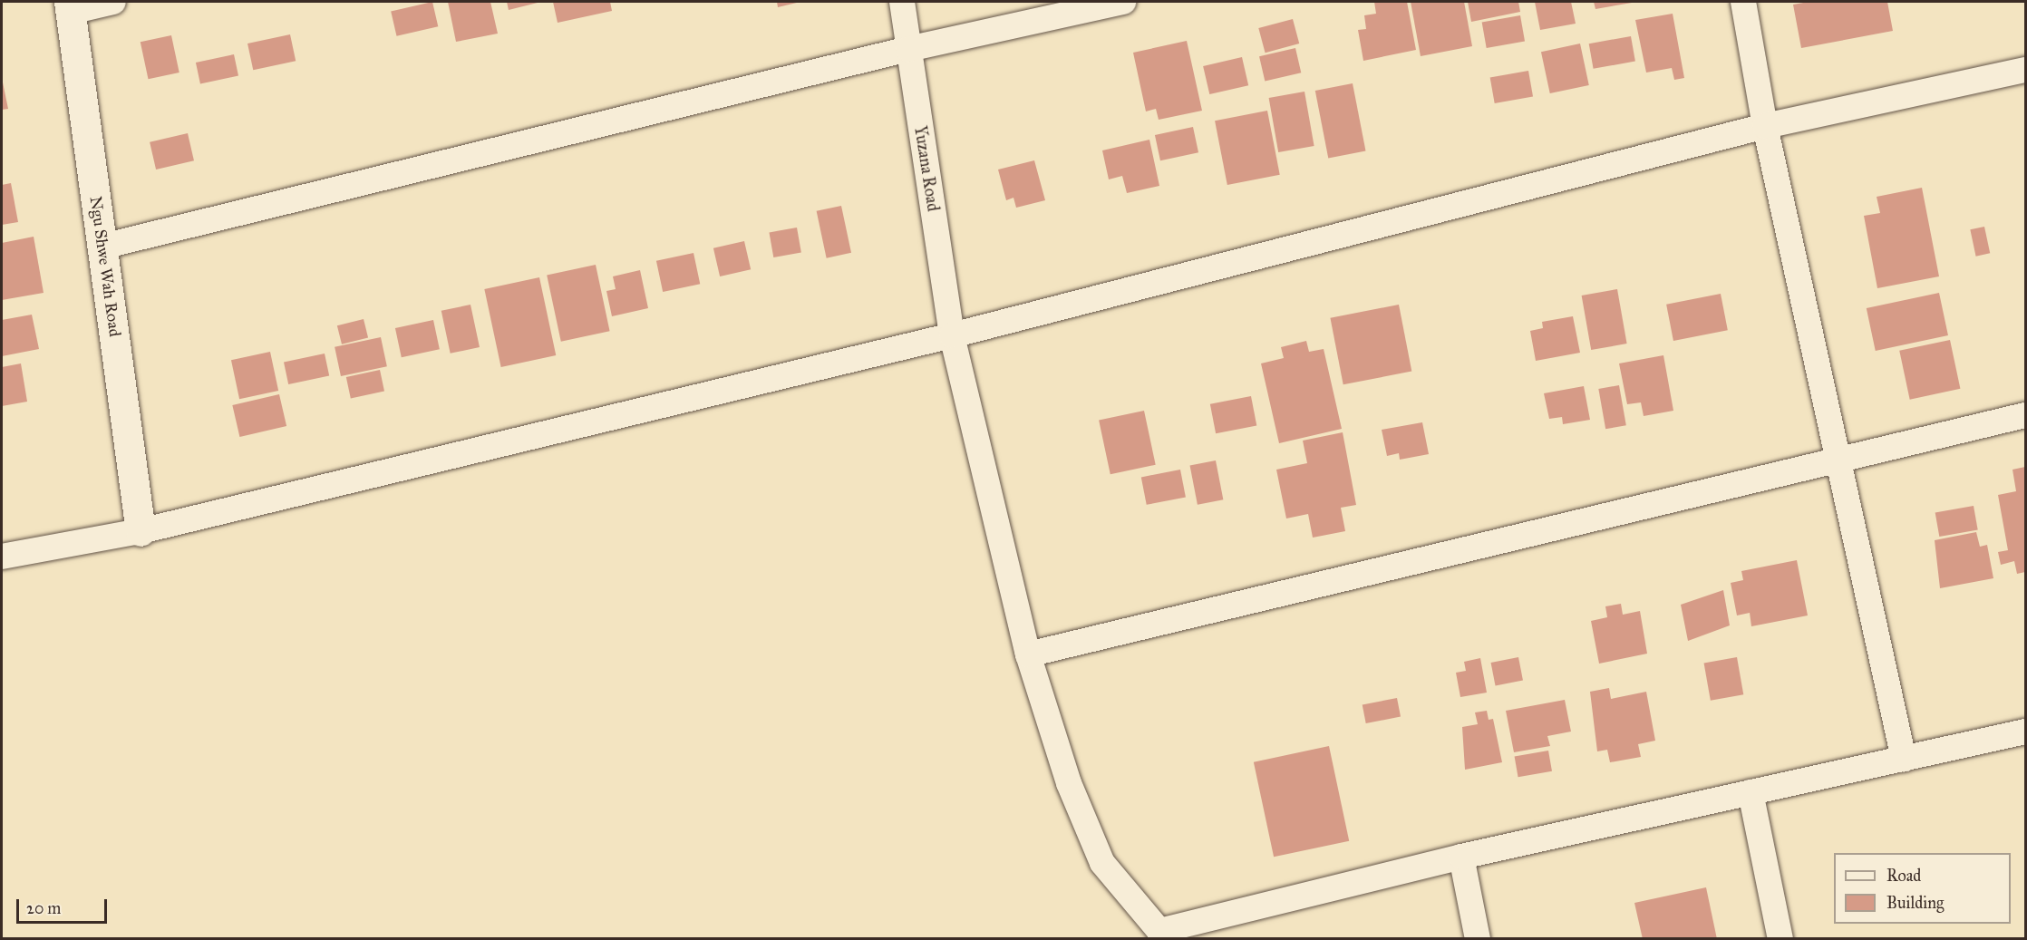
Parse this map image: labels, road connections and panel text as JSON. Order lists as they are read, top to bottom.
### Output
{
  "streets": {
    "street": ["Yuzana Road", "Ngu Shwe Wah Road"]
  },
  "legend": ["Road", "Building"],
  "scale_bar": "20 m"
}
